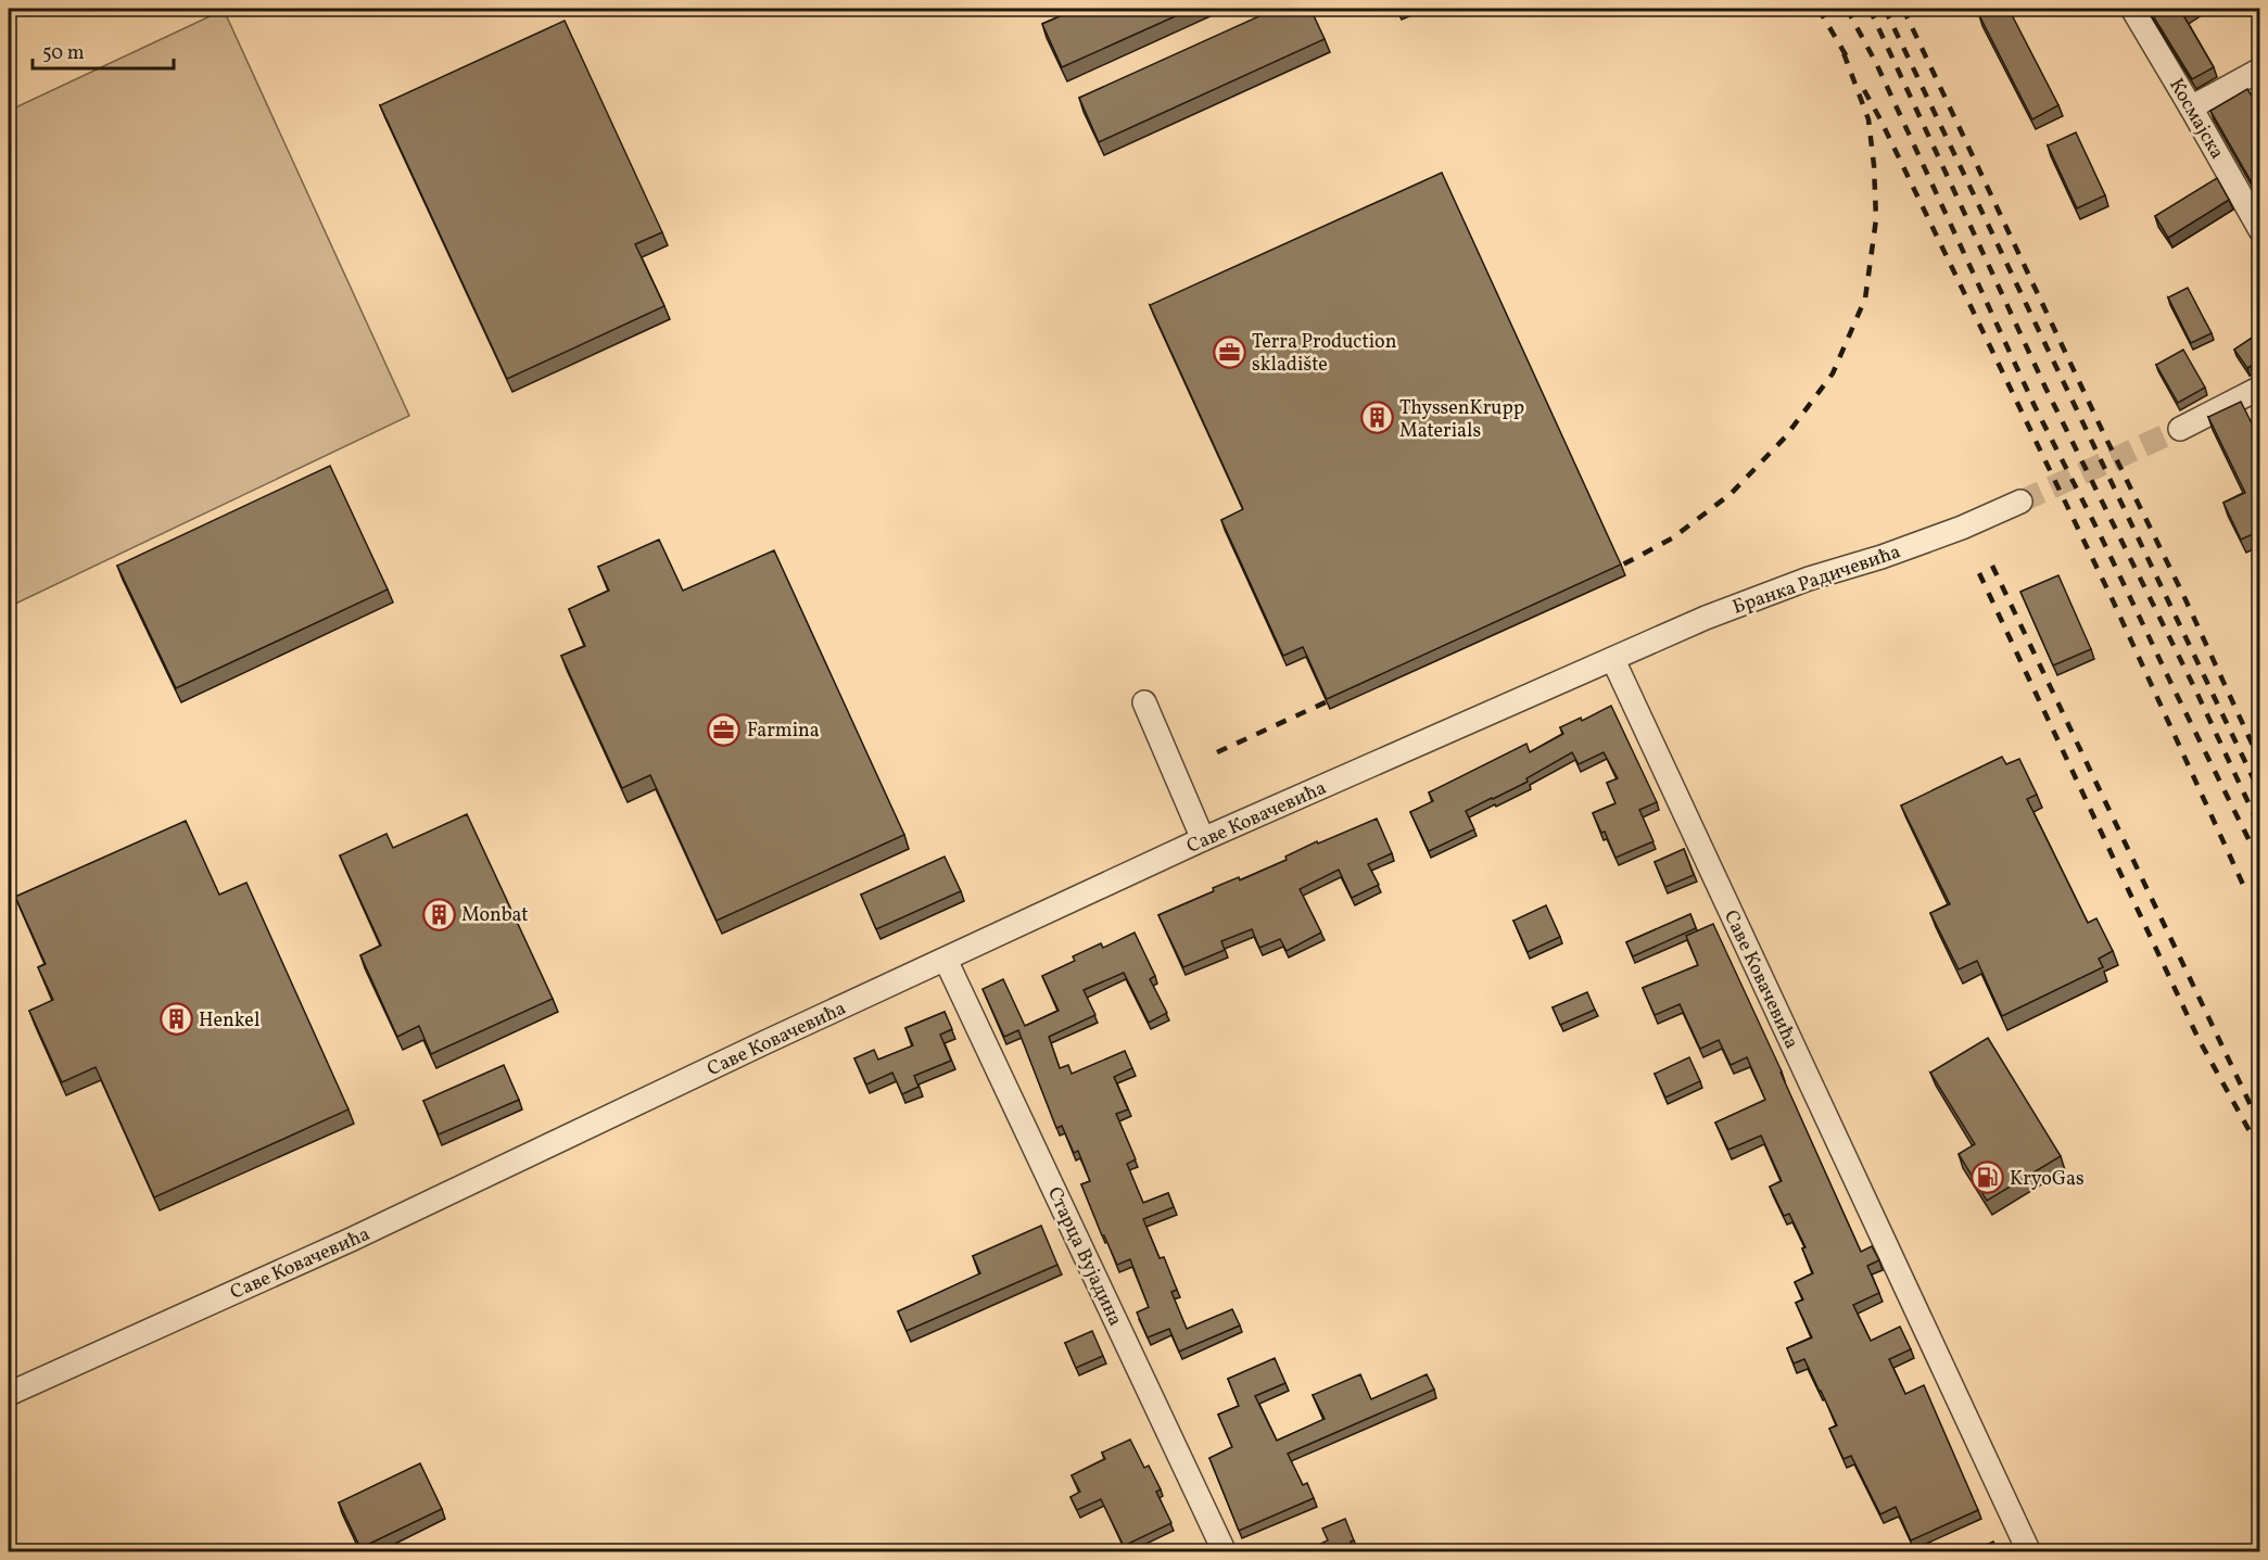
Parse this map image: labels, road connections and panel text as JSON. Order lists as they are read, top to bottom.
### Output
{
  "streets": {
    "street": [
      "Космајска",
      "Бранка Радичевића",
      "Саве Ковачевића",
      "Старца Вујадина"
    ]
  },
  "crossings": [
    ["Бранка Радичевића", "Саве Ковачевића"],
    ["Саве Ковачевића", "Старца Вујадина"]
  ],
  "places": {
    "office": ["Terra Production skladište", "Farmina"],
    "building": ["ThyssenKrupp Materials", "Monbat", "Henkel"],
    "fuel station": ["KryoGas"]
  },
  "scale_bar": "50 m"
}
